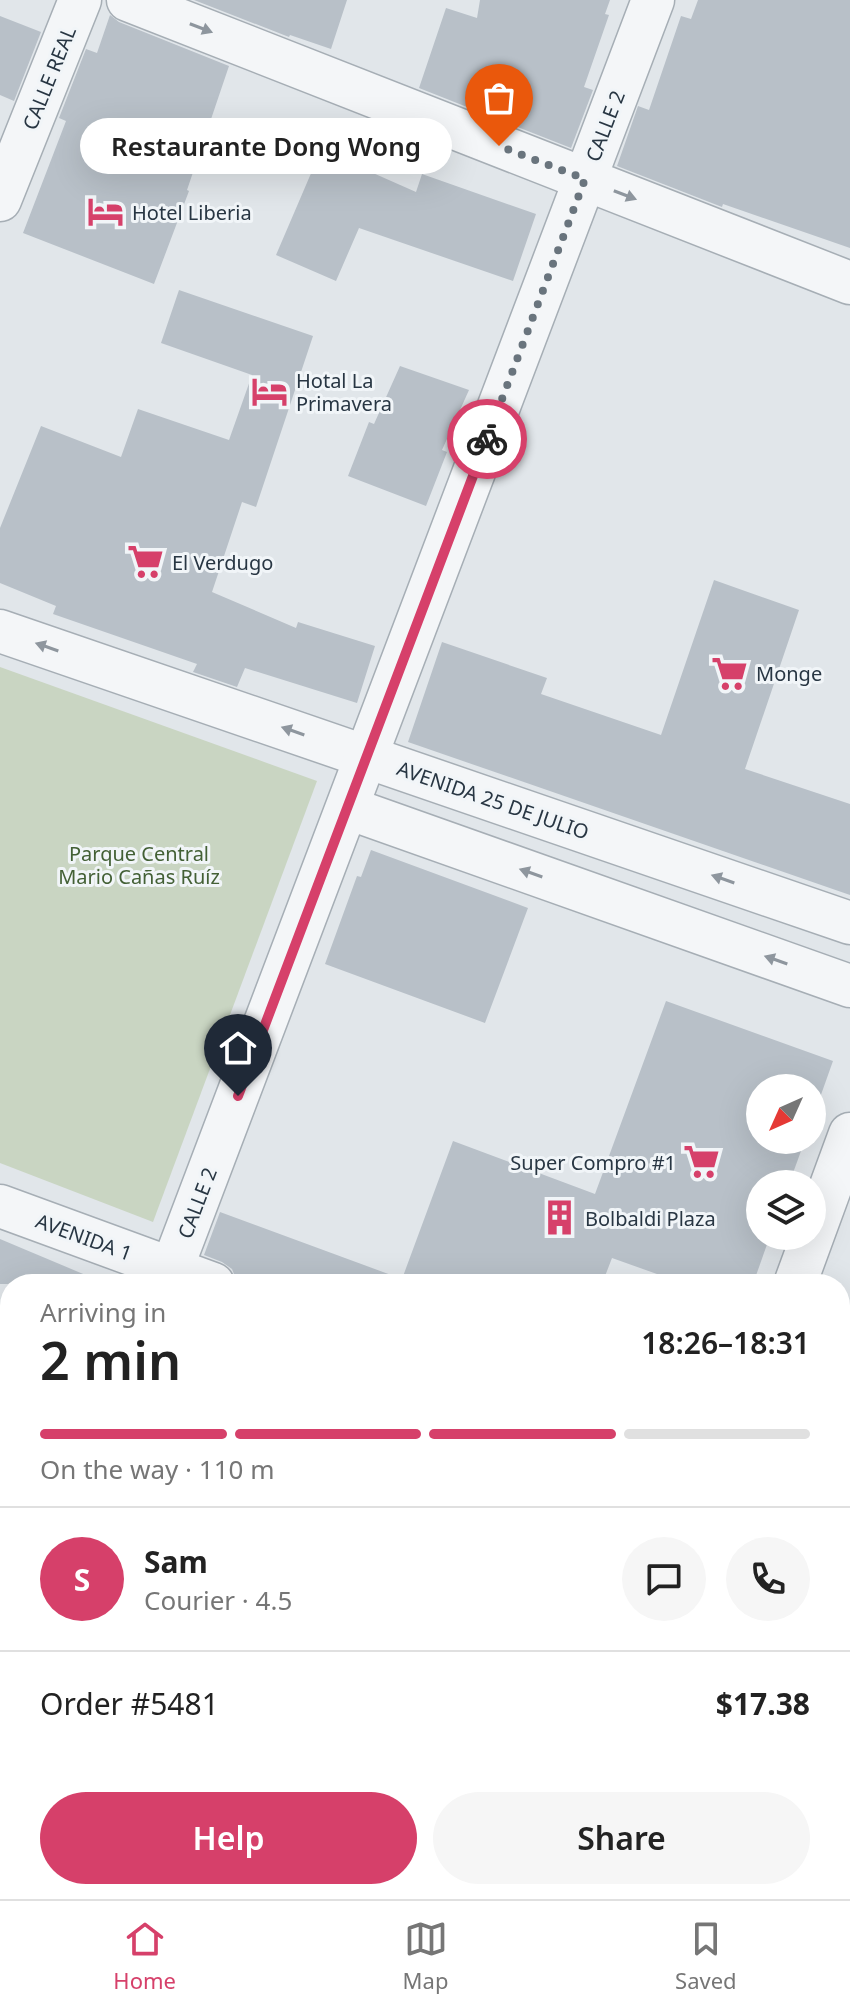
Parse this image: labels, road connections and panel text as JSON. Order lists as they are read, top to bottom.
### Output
{
  "streets": {
    "street": [
      "CALLE REAL",
      "CALLE 2",
      "AVENIDA 25 DE JULIO",
      "AVENIDA 1"
    ]
  },
  "crossings": [
    ["CALLE 2", "AVENIDA 25 DE JULIO"]
  ],
  "parks": ["Parque Central Mario Cañas Ruíz"],
  "places": {
    "other": ["Restaurante Dong Wong"],
    "hotel": ["Hotel Liberia", "Hotal La Primavera"],
    "supermarket": ["El Verdugo", "Monge", "Super Compro #1"],
    "building": ["Bolbaldi Plaza"]
  },
  "north": "bottom left",
  "page": {
    "bubble": "Restaurante Dong Wong",
    "heading": ["2 min", "Arriving in", "18:26–18:31"],
    "panel": [
      "Sam",
      "Courier · 4.5",
      "Order #5481",
      "$17.38"
    ],
    "bar": "On the way · 110 m",
    "round": "S",
    "buttons": ["Help", "Share"],
    "tabs": ["Home", "Map", "Saved"]
  }
}
